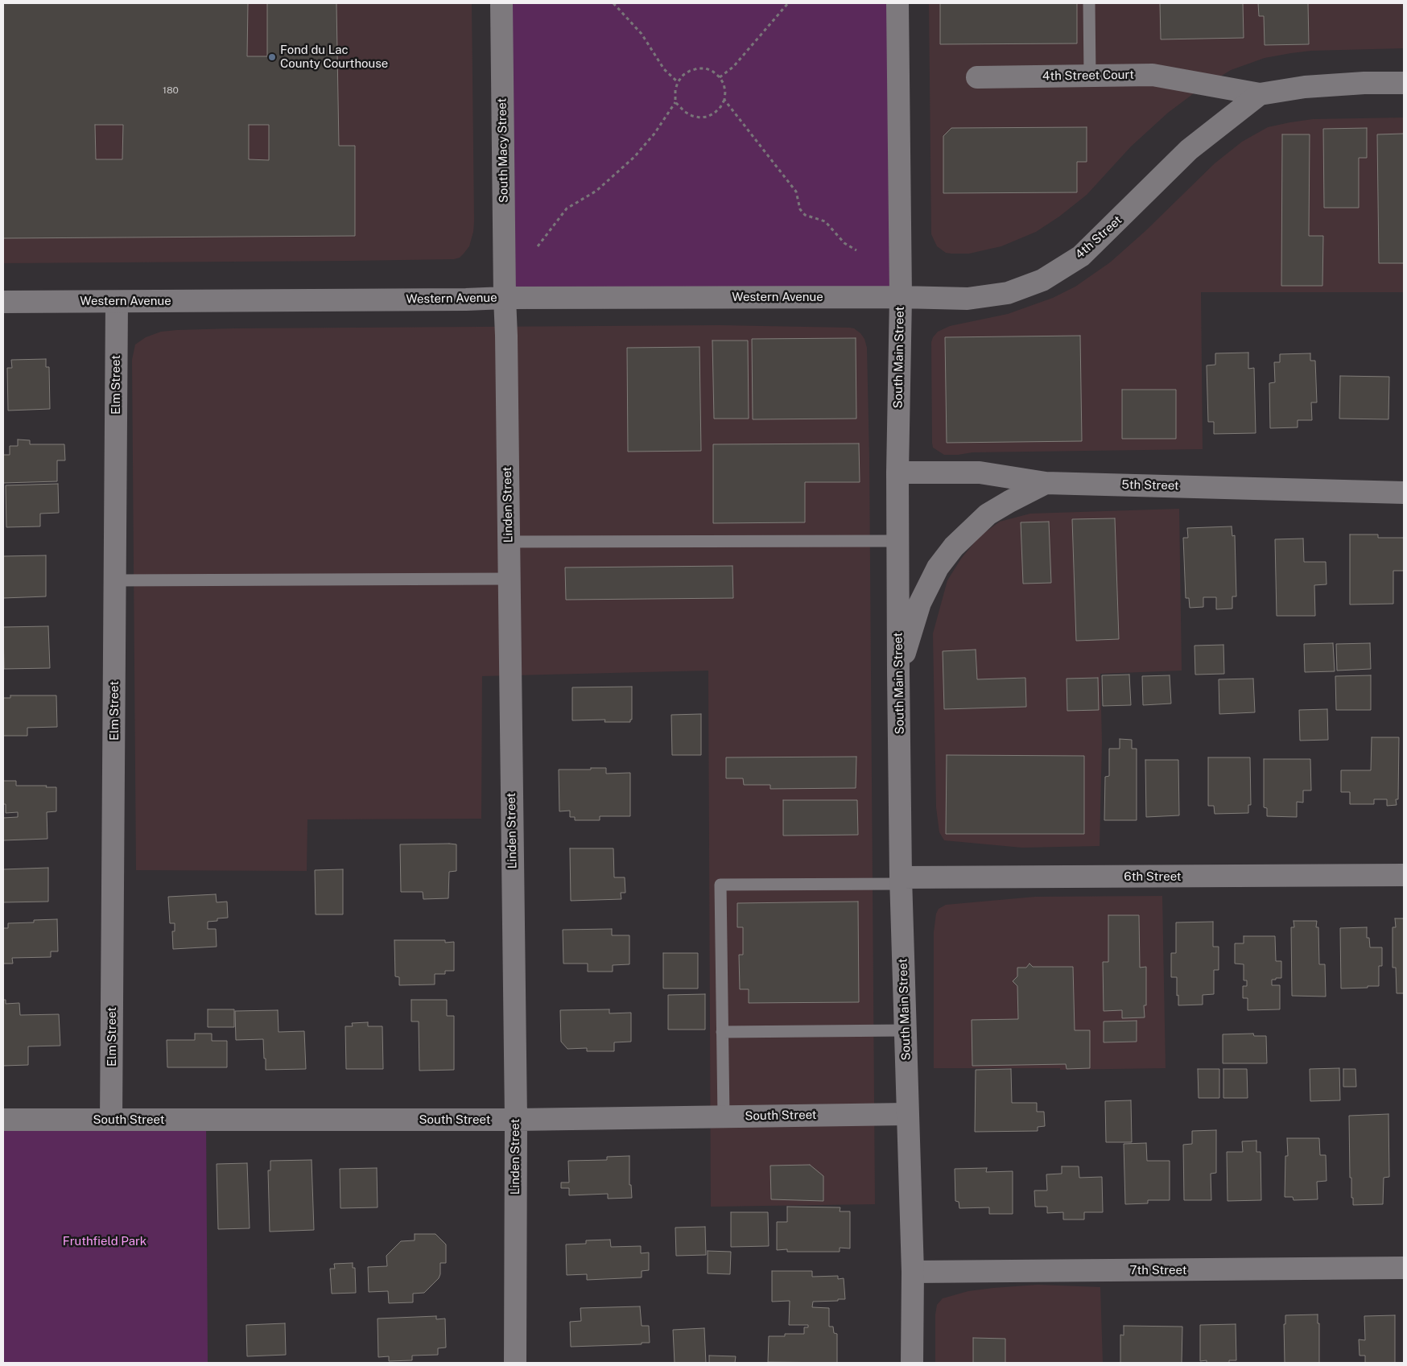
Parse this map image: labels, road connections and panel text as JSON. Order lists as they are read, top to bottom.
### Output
{
  "streets": {
    "street": [
      "4th Street Court",
      "South Macy Street",
      "4th Street",
      "Western Avenue",
      "South Main Street",
      "Elm Street",
      "5th Street",
      "Linden Street",
      "6th Street",
      "South Street",
      "7th Street"
    ]
  },
  "crossings": [
    ["4th Street Court", "4th Street"],
    ["South Macy Street", "Western Avenue"],
    ["South Macy Street", "Linden Street"],
    ["4th Street", "Western Avenue"],
    ["4th Street", "South Main Street"],
    ["Western Avenue", "South Main Street"],
    ["Western Avenue", "Elm Street"],
    ["Western Avenue", "Linden Street"],
    ["South Main Street", "5th Street"],
    ["South Main Street", "6th Street"],
    ["South Main Street", "South Street"],
    ["South Main Street", "7th Street"],
    ["Elm Street", "South Street"],
    ["Linden Street", "South Street"]
  ],
  "parks": ["Fruthfield Park"],
  "places": ["Fond du Lac County Courthouse"],
  "house_numbers": ["180"]
}
